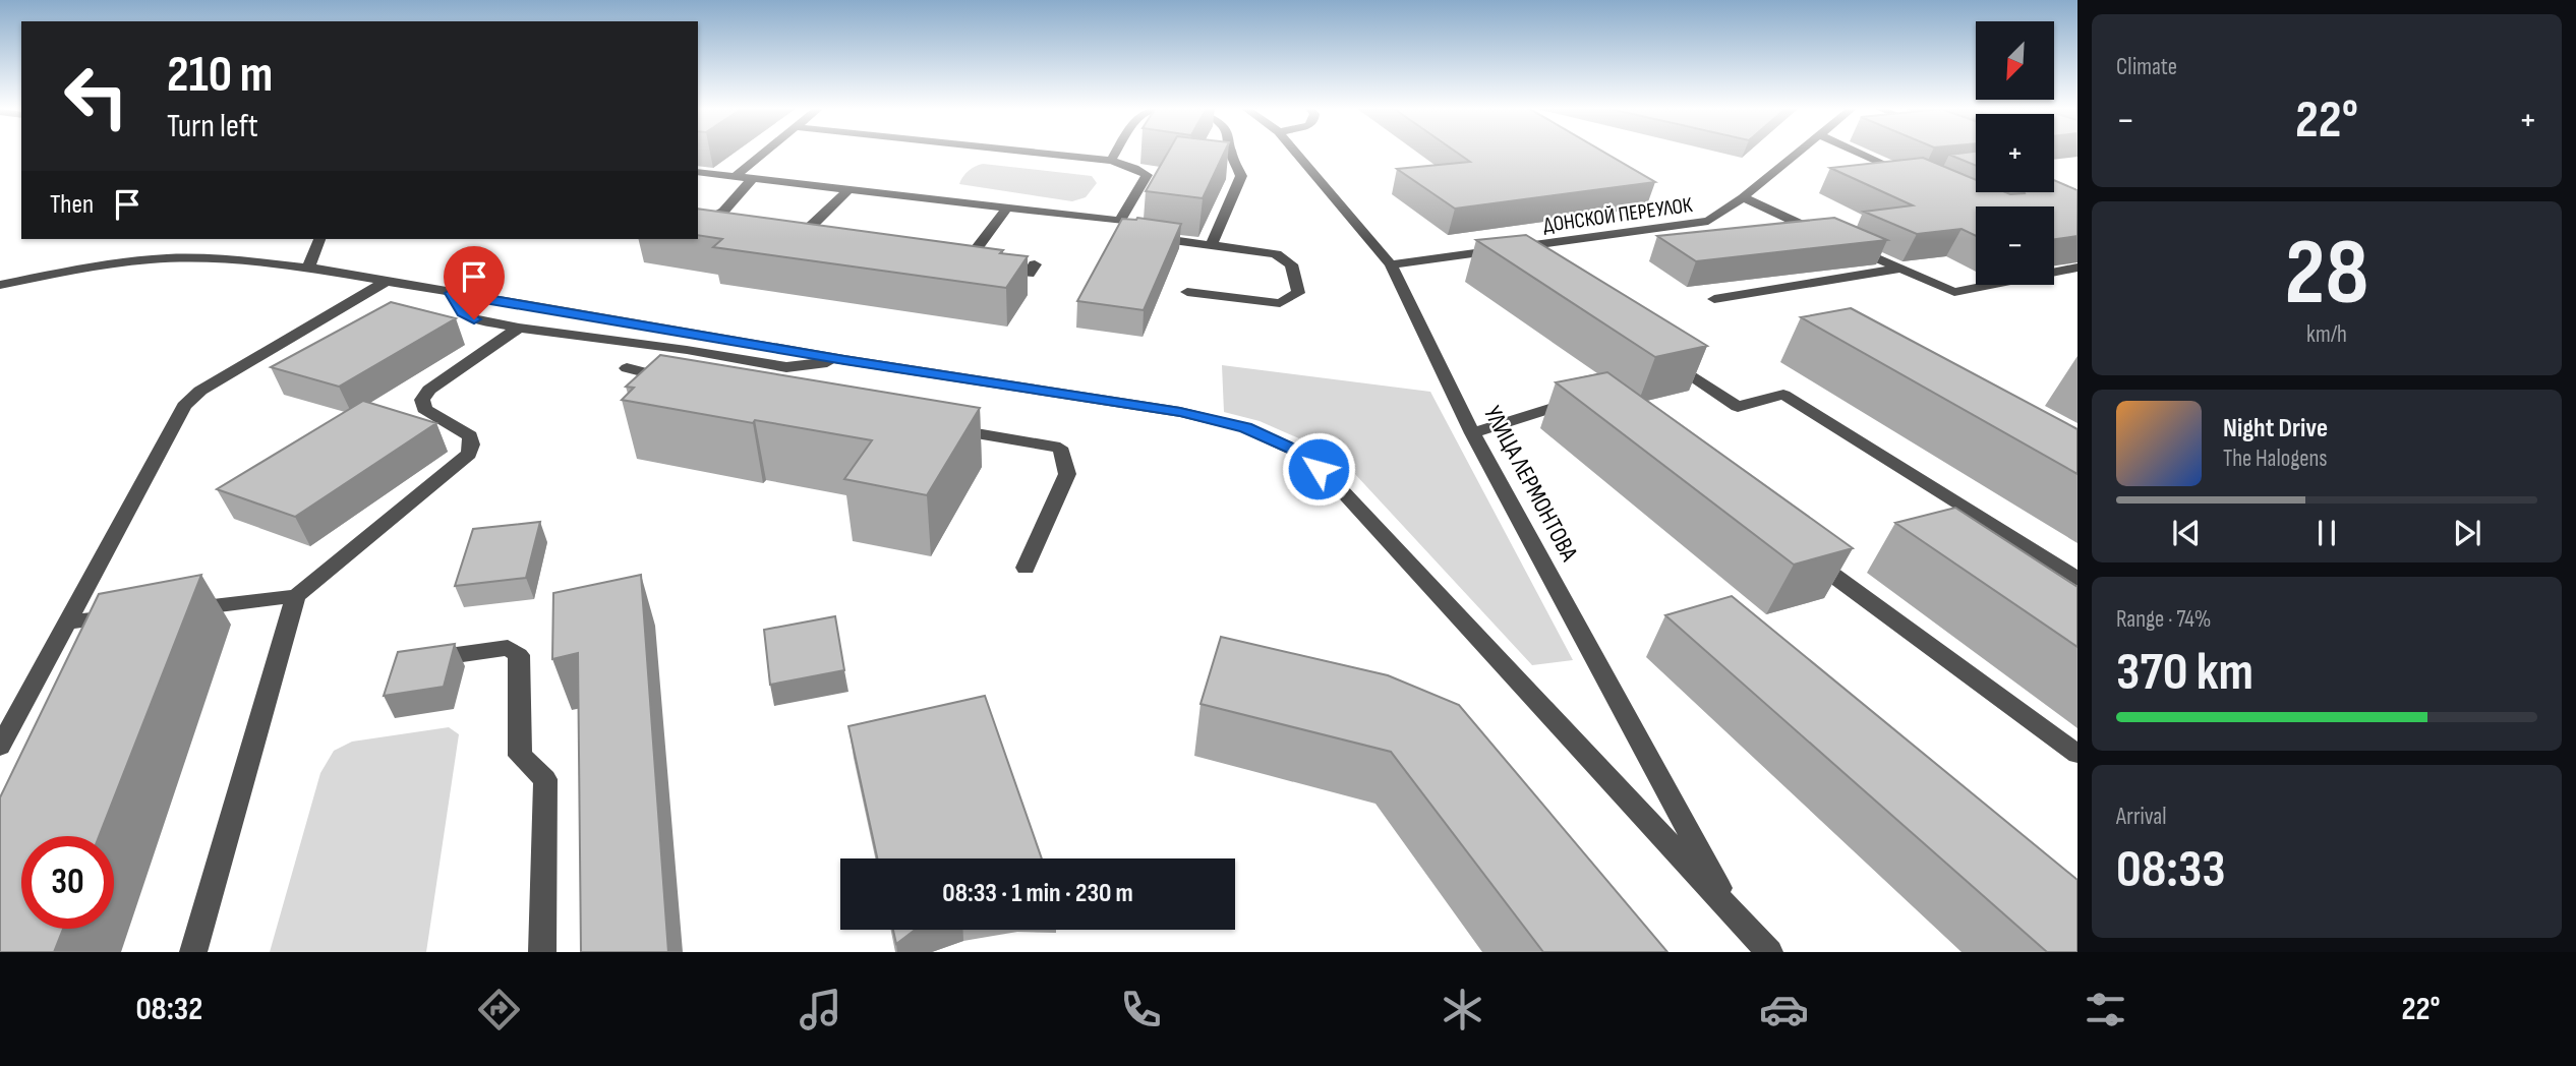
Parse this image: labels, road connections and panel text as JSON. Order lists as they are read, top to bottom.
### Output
{
  "streets": {
    "street": ["ДОНСКОЙ ПЕРЕУЛОК", "УЛИЦА ЛЕРМОНТОВА"]
  },
  "crossings": [
    ["ДОНСКОЙ ПЕРЕУЛОК", "УЛИЦА ЛЕРМОНТОВА"]
  ],
  "north": "bottom left",
  "page": {
    "tile": [
      "Climate",
      ["28", "km/h"],
      ["Range · 74%", "370 km"],
      ["Arrival", "08:33"]
    ],
    "map_buttons": ["+", "−"],
    "turn": ["210 m", "Turn left"],
    "heat": ["−", "22°", "+"],
    "then": "Then",
    "song": ["Night Drive", "The Halogens"],
    "limit": "30",
    "trip": "08:33 · 1 min · 230 m",
    "tabs": ["08:32", "22°"]
  }
}
